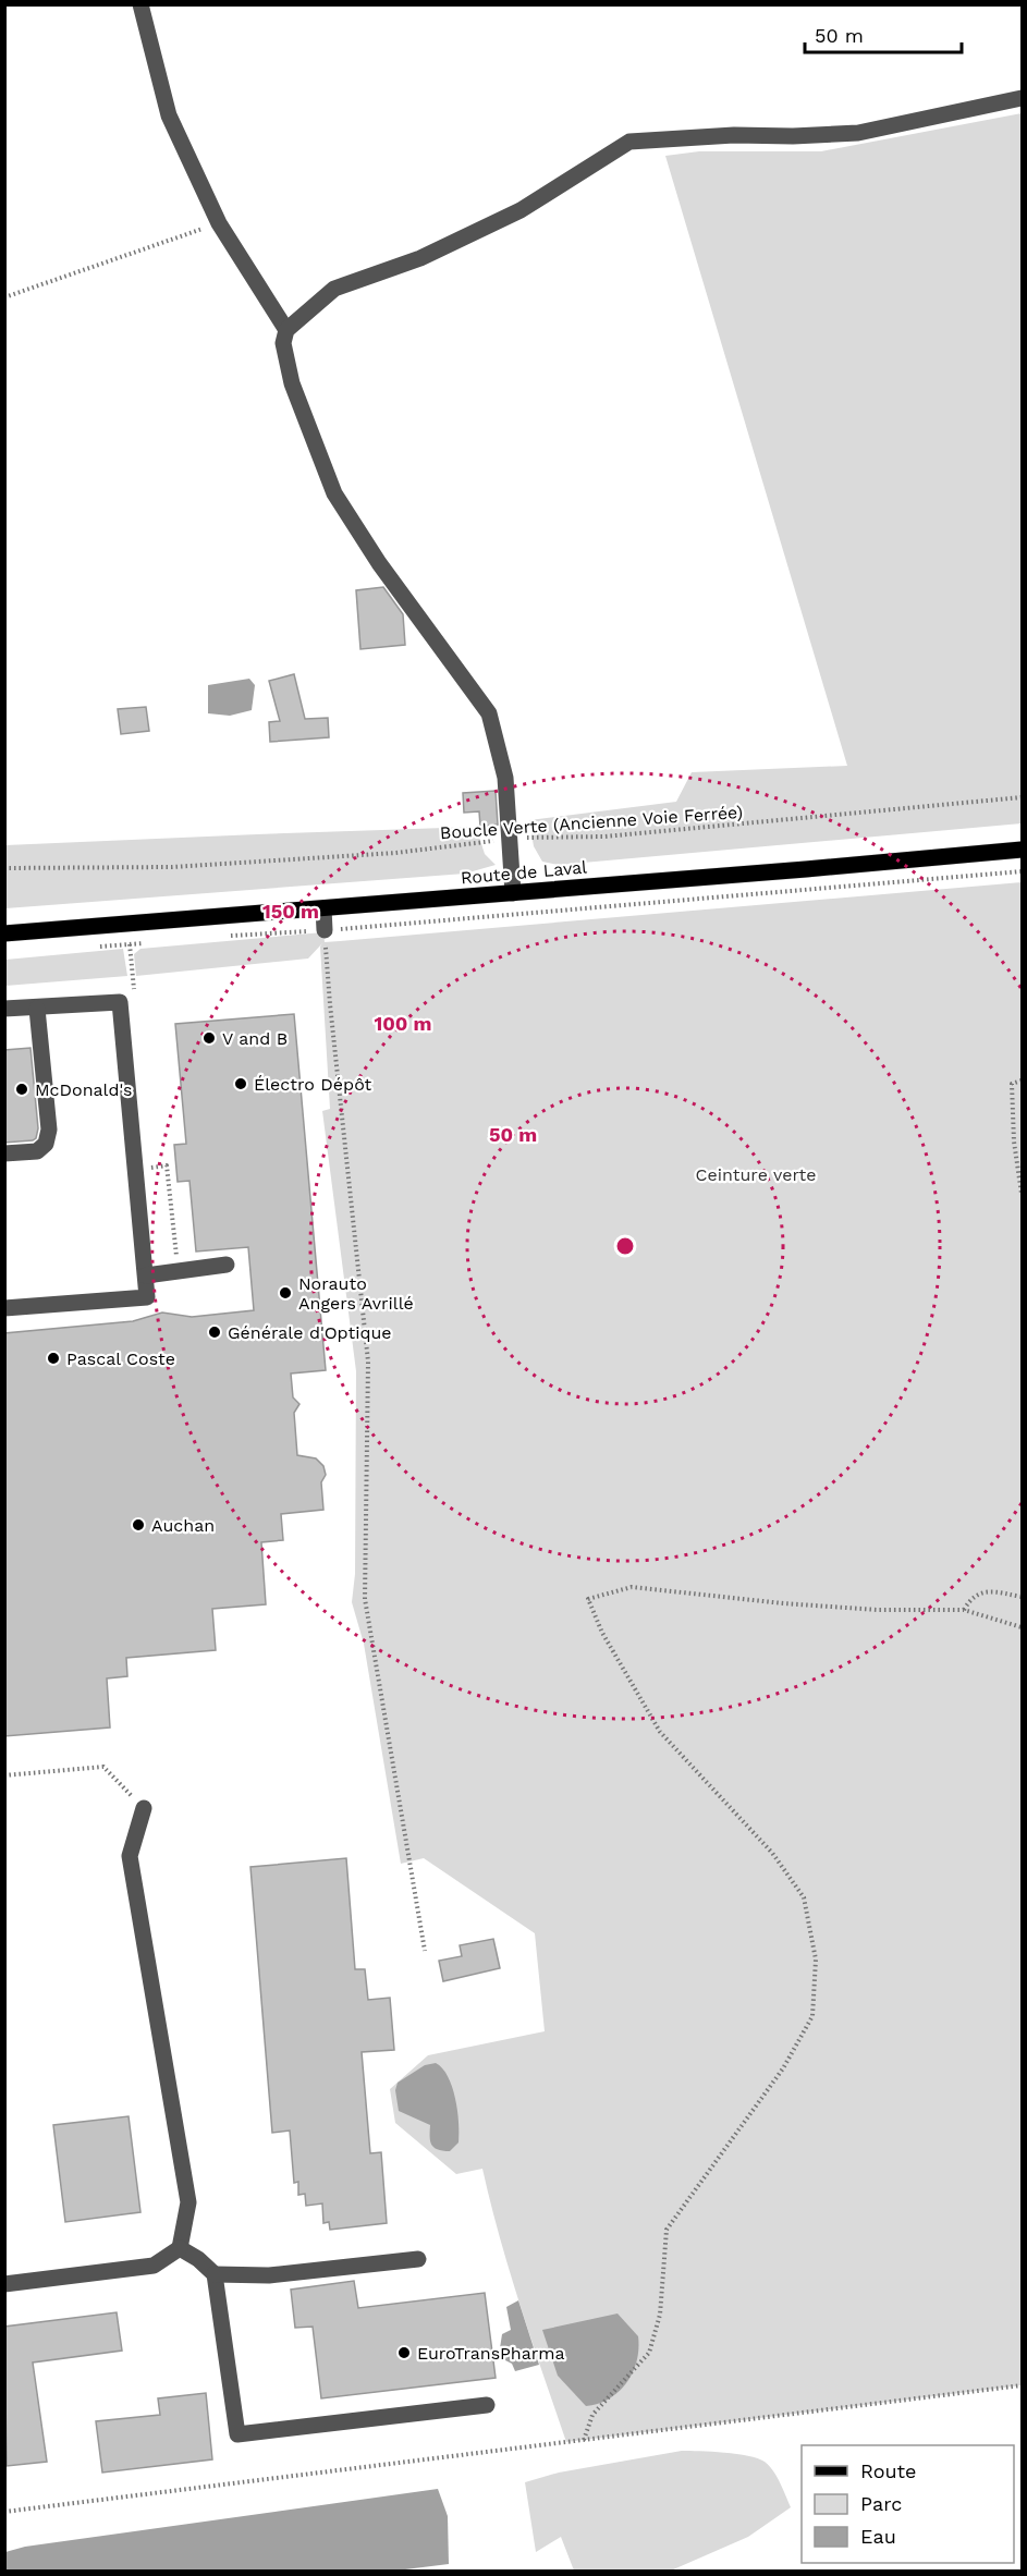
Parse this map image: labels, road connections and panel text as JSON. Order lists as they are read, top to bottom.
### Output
{
  "streets": {
    "main road": ["Route de Laval"],
    "path": ["Boucle Verte (Ancienne Voie Ferrée)"]
  },
  "parks": ["Ceinture verte"],
  "places": [
    "V and B",
    "Électro Dépôt",
    "McDonald's",
    "Norauto Angers Avrillé",
    "Générale d'Optique",
    "Pascal Coste",
    "Auchan",
    "EuroTransPharma"
  ],
  "legend": ["Route", "Parc", "Eau"],
  "scale_bar": "50 m",
  "rings": ["150 m", "100 m", "50 m"]
}
